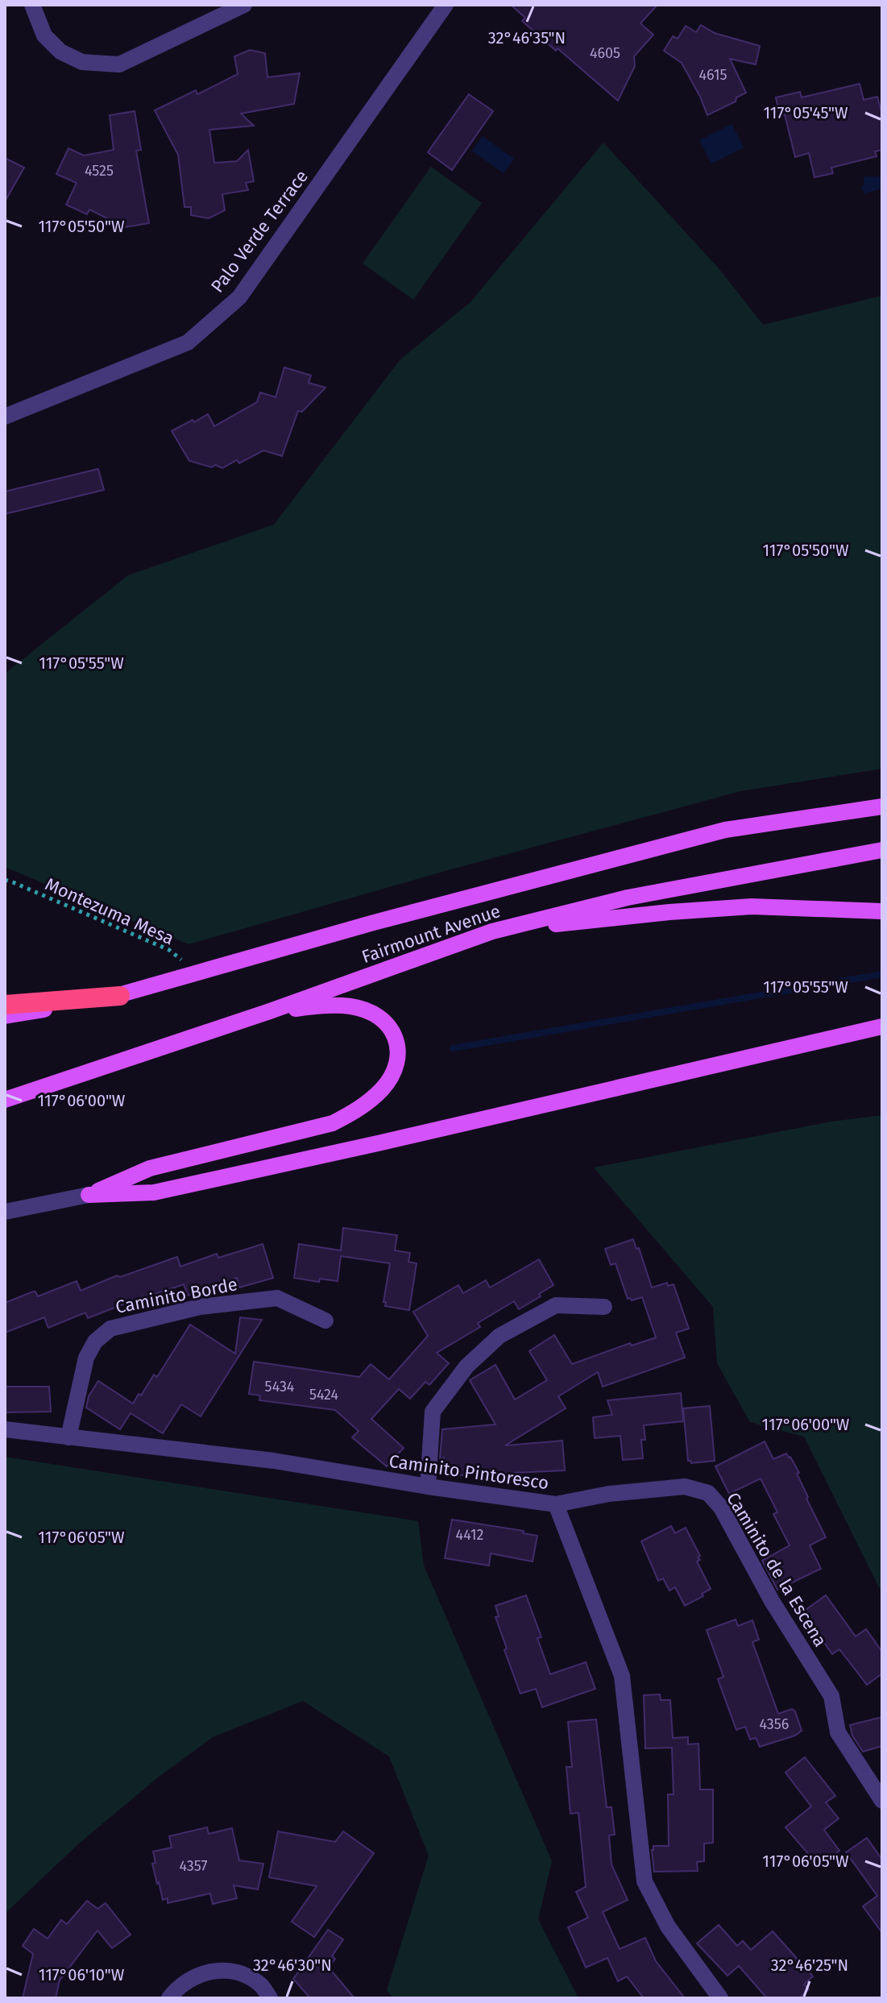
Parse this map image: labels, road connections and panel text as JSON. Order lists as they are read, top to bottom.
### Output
{
  "streets": {
    "main road": ["Fairmount Avenue"],
    "street": [
      "Palo Verde Terrace",
      "Caminito Borde",
      "Caminito Pintoresco",
      "Caminito de la Escena"
    ],
    "path": ["Montezuma Mesa"]
  },
  "crossings": [
    ["Montezuma Mesa", "Fairmount Avenue"],
    ["Caminito Borde", "Caminito Pintoresco"],
    ["Caminito Pintoresco", "Caminito de la Escena"]
  ],
  "house_numbers": [
    "4605",
    "4615",
    "4525",
    "5434",
    "5424",
    "4412",
    "4356",
    "4357"
  ],
  "coordinates": [
    "32°46'35\"N",
    "117°05'45\"W",
    "117°05'50\"W",
    "117°05'55\"W",
    "117°06'00\"W",
    "117°06'05\"W",
    "32°46'30\"N",
    "32°46'25\"N",
    "117°06'10\"W"
  ]
}
